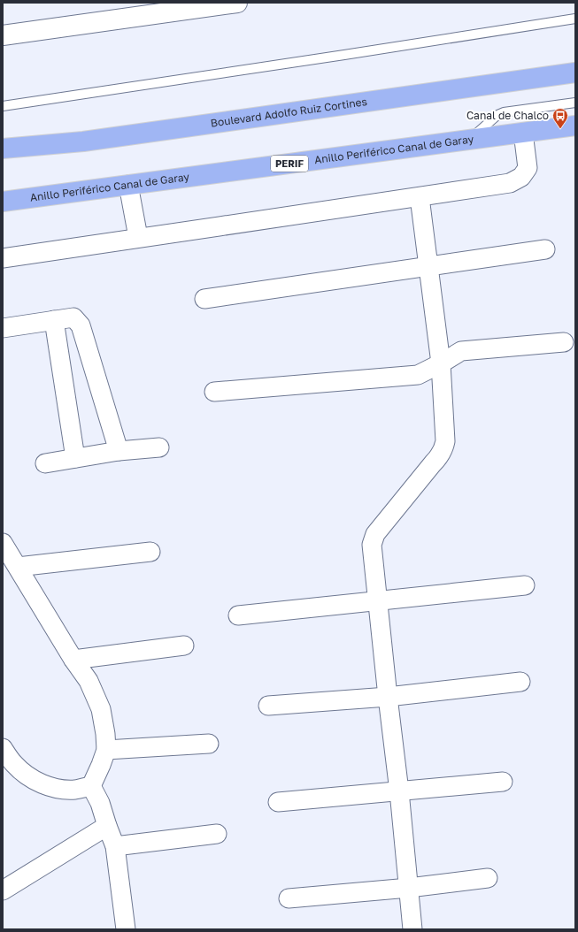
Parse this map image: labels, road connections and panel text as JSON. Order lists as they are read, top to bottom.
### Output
{
  "streets": {
    "highway": ["Boulevard Adolfo Ruiz Cortines", "Anillo Periférico Canal de Garay", "PERIF"]
  },
  "places": {
    "bus stop": ["Canal de Chalco"]
  }
}
